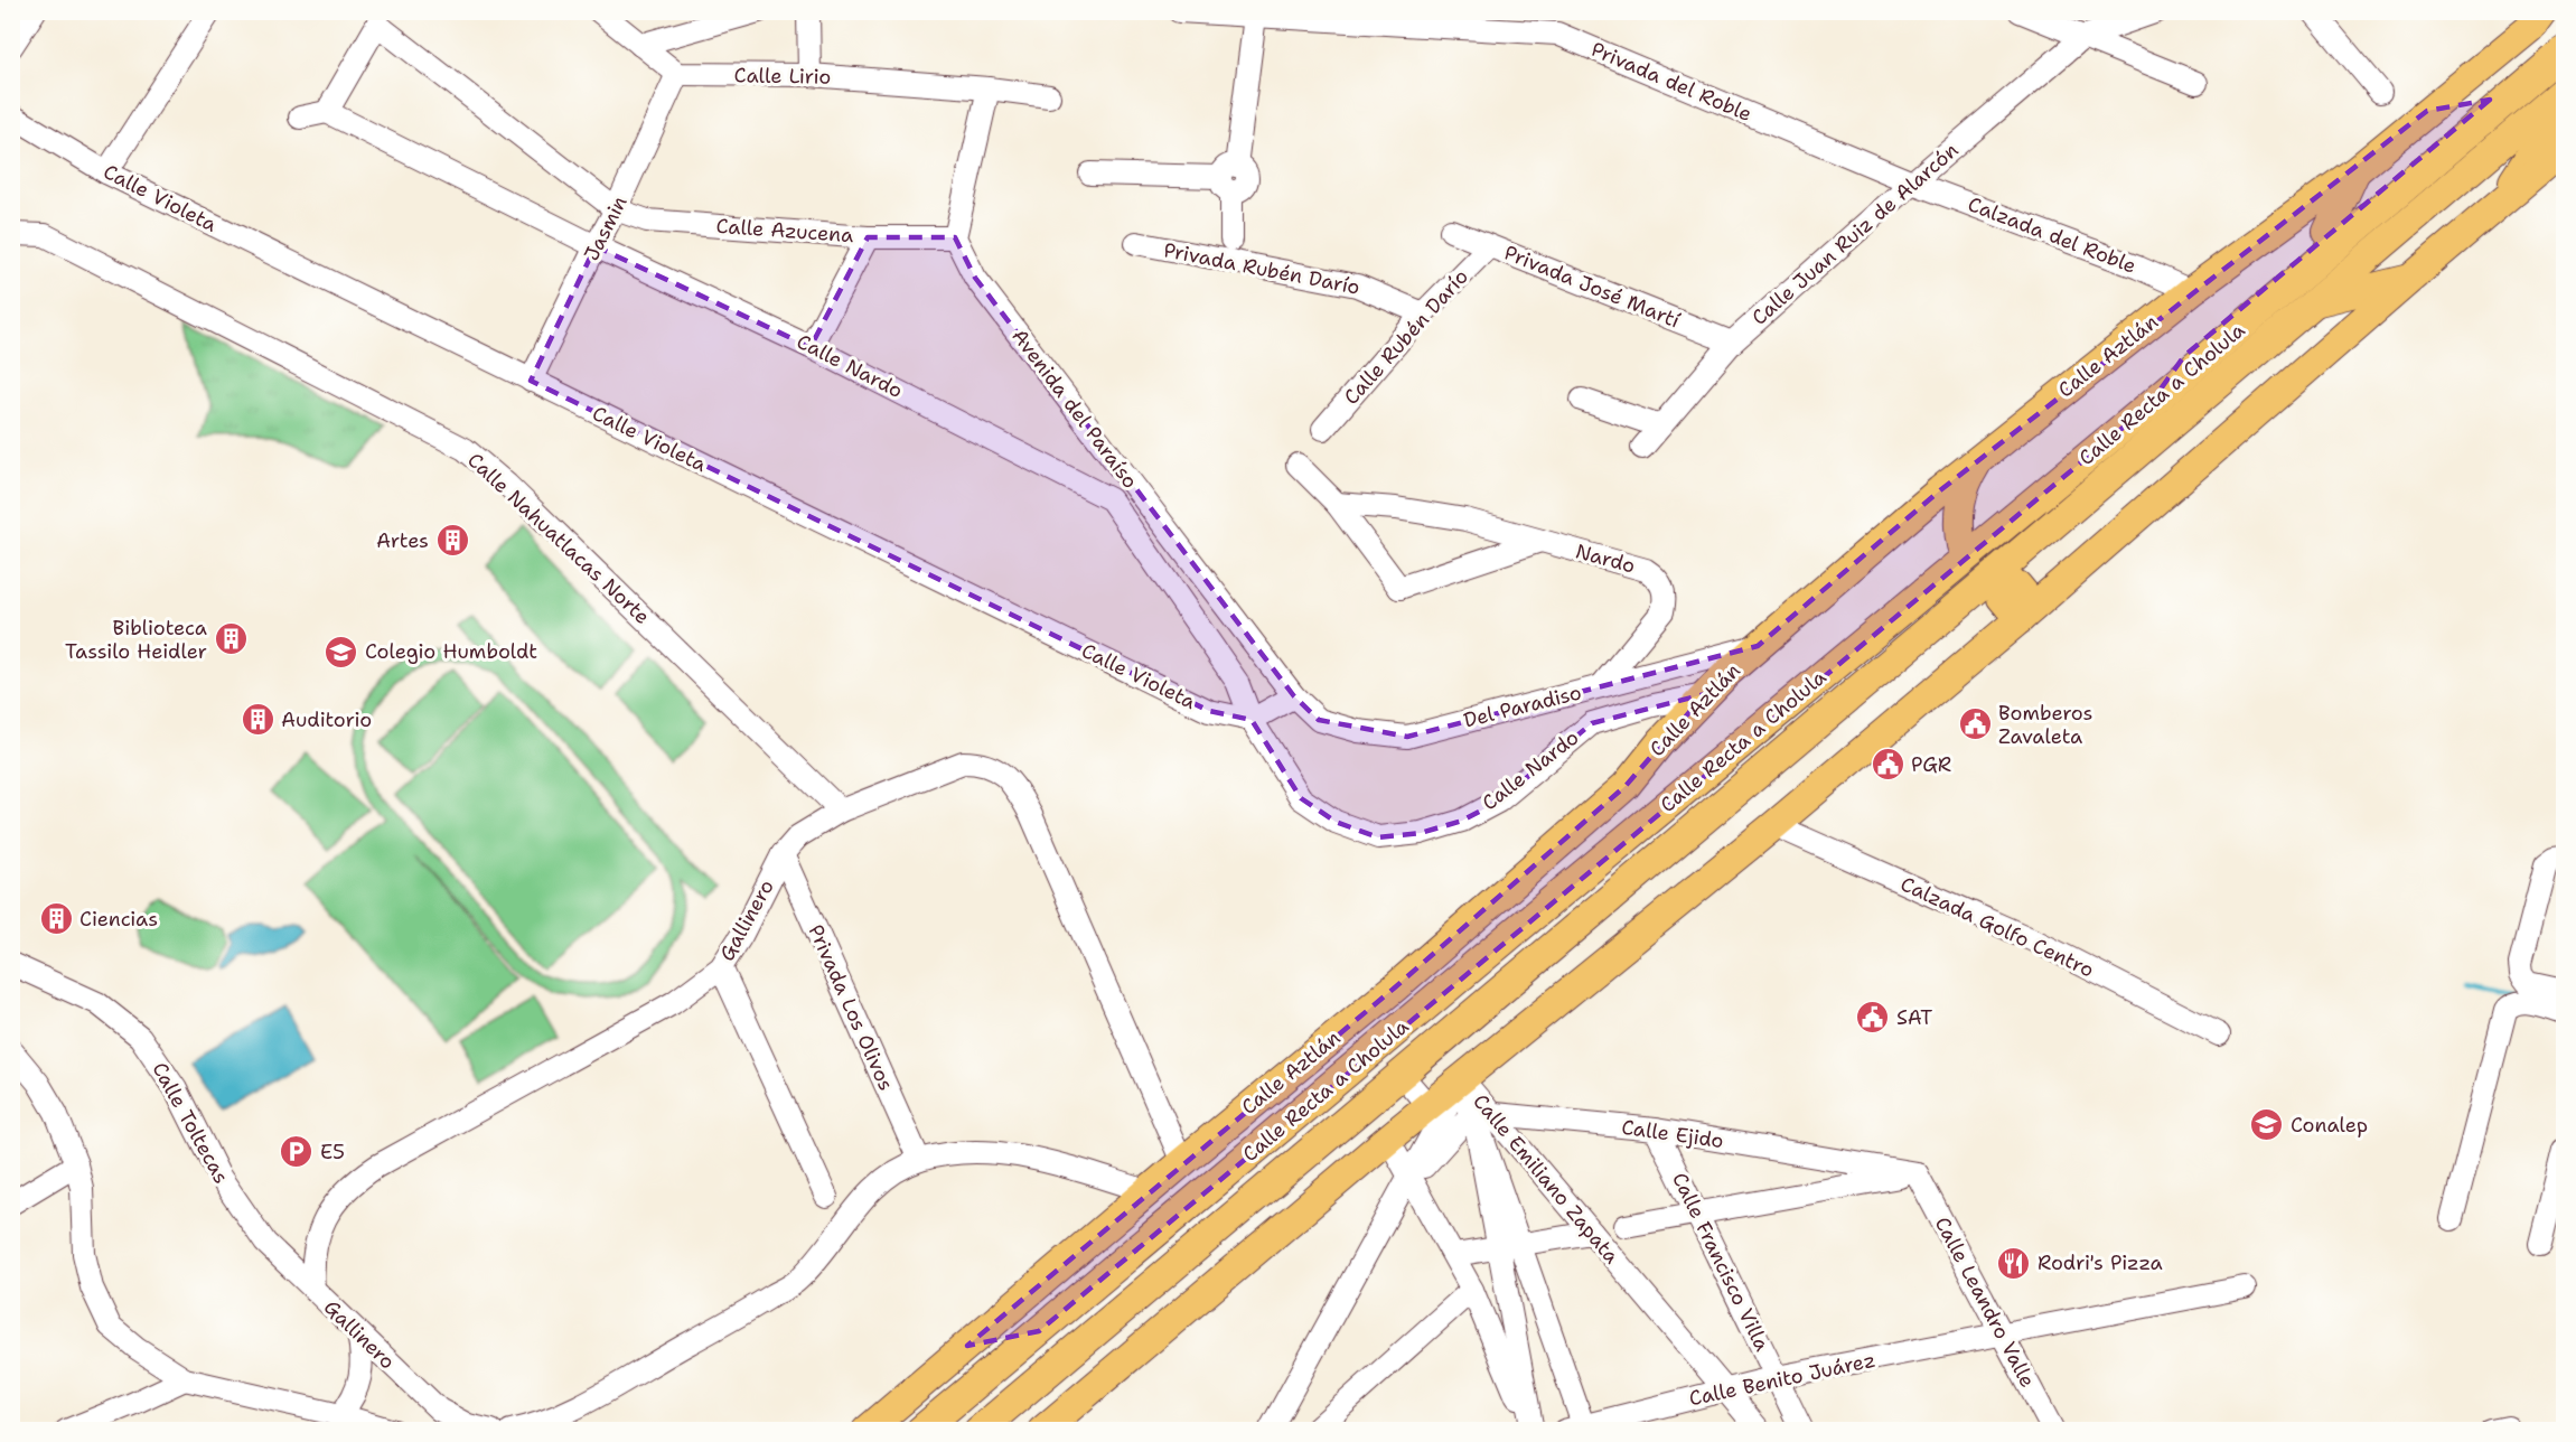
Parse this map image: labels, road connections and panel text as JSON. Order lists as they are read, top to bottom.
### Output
{
  "streets": {
    "main road": ["Calle Aztlán", "Calle Recta a Cholula"],
    "street": [
      "Calle Lirio",
      "Privada del Roble",
      "Calle Violeta",
      "Jasmin",
      "Calle Azucena",
      "Calle Juan Ruiz de Alarcón",
      "Calzada del Roble",
      "Privada Rubén Darío",
      "Privada José Martí",
      "Calle Rubén Darío",
      "Calle Nardo",
      "Avenida del Paraíso",
      "Calle Nahuatlacas Norte",
      "Nardo",
      "Del Paradiso",
      "Gallinero",
      "Calzada Golfo Centro",
      "Privada Los Olivos",
      "Calle Toltecas",
      "Calle Ejido",
      "Calle Emiliano Zapata",
      "Calle Francisco Villa",
      "Calle Leandro Valle",
      "Calle Benito Juárez"
    ]
  },
  "crossings": [
    ["Calle Lirio", "Jasmin"],
    ["Privada del Roble", "Calle Juan Ruiz de Alarcón"],
    ["Privada del Roble", "Calzada del Roble"],
    ["Calle Violeta", "Jasmin"],
    ["Calle Violeta", "Calle Nardo"],
    ["Jasmin", "Calle Azucena"],
    ["Jasmin", "Calle Nardo"],
    ["Calle Azucena", "Avenida del Paraíso"],
    ["Calle Juan Ruiz de Alarcón", "Calzada del Roble"],
    ["Calle Juan Ruiz de Alarcón", "Privada José Martí"],
    ["Calzada del Roble", "Calle Aztlán"],
    ["Privada Rubén Darío", "Calle Rubén Darío"],
    ["Privada José Martí", "Calle Rubén Darío"],
    ["Calle Aztlán", "Calle Nardo"],
    ["Calle Aztlán", "Del Paradiso"],
    ["Calle Aztlán", "Gallinero"],
    ["Calle Nardo", "Nardo"],
    ["Calle Nardo", "Del Paradiso"],
    ["Avenida del Paraíso", "Del Paradiso"],
    ["Calle Nahuatlacas Norte", "Gallinero"],
    ["Nardo", "Del Paradiso"],
    ["Gallinero", "Privada Los Olivos"],
    ["Gallinero", "Calle Toltecas"],
    ["Calle Ejido", "Calle Emiliano Zapata"],
    ["Calle Ejido", "Calle Francisco Villa"],
    ["Calle Ejido", "Calle Leandro Valle"],
    ["Calle Emiliano Zapata", "Calle Benito Juárez"],
    ["Calle Francisco Villa", "Calle Benito Juárez"],
    ["Calle Leandro Valle", "Calle Benito Juárez"]
  ],
  "places": {
    "building": [
      "Artes",
      "Biblioteca Tassilo Heidler",
      "Auditorio",
      "Ciencias"
    ],
    "school or university": ["Colegio Humboldt", "Conalep"],
    "public building": ["Bomberos Zavaleta", "PGR", "SAT"],
    "parking": ["E5"],
    "restaurant": ["Rodri's Pizza"]
  }
}
